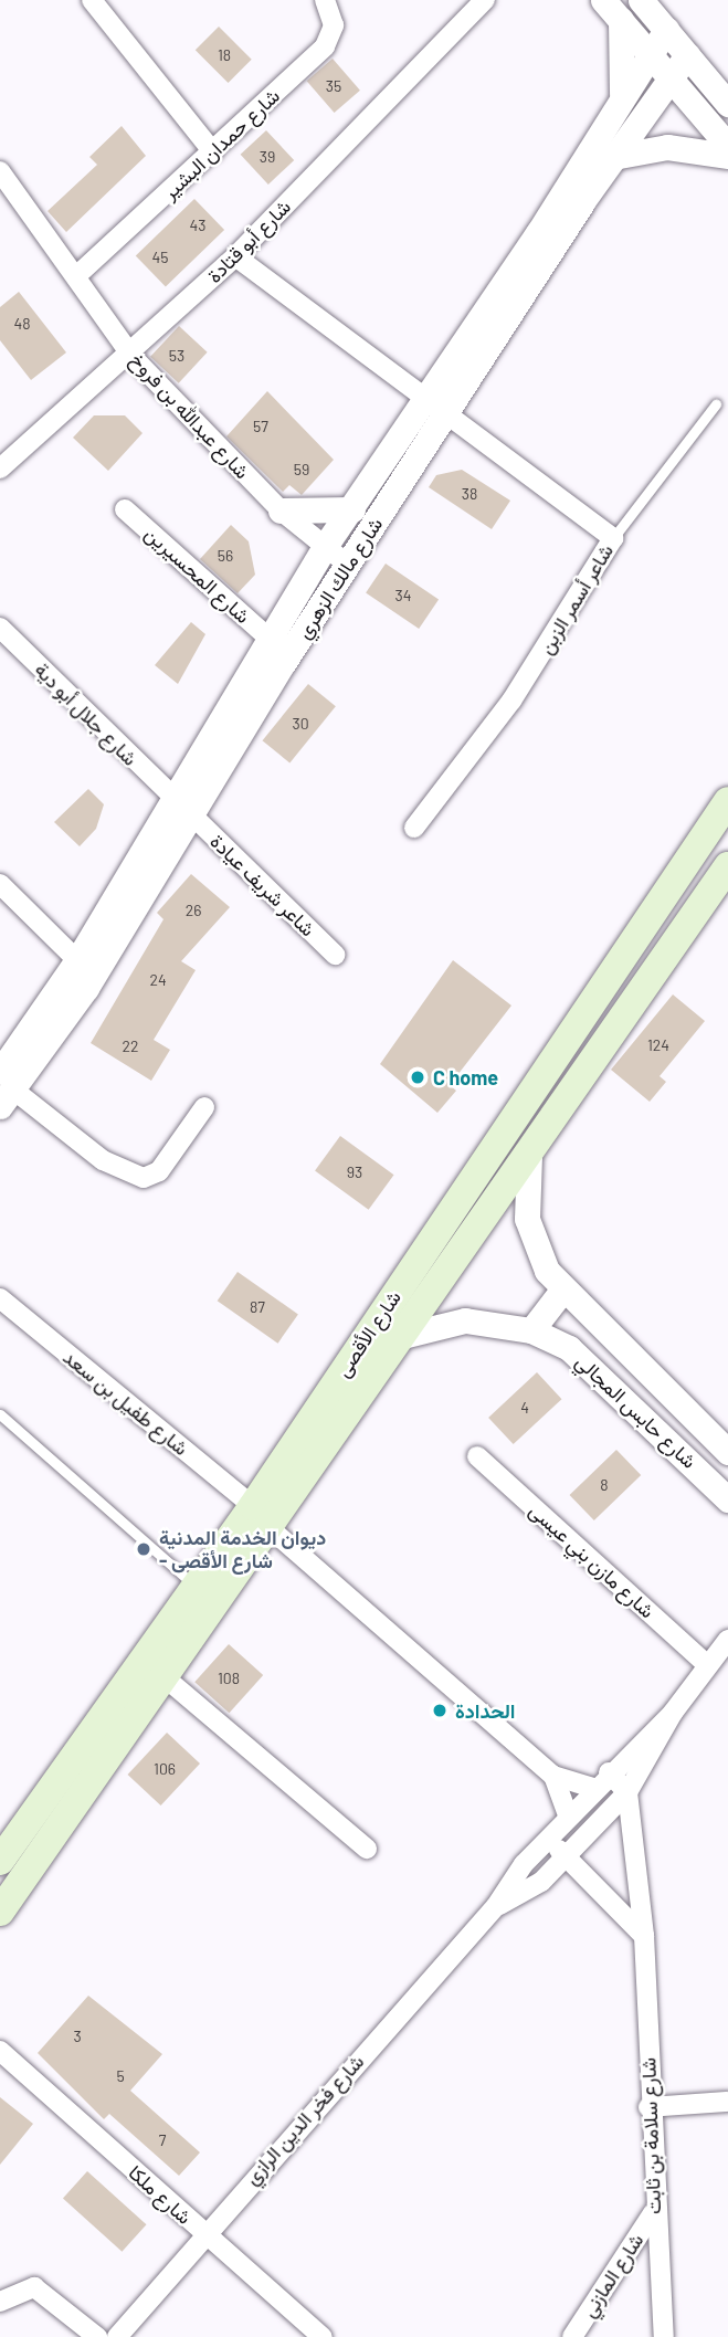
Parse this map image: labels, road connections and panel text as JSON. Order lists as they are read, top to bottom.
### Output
{
  "streets": {
    "main road": ["شارع الأقصى"],
    "street": [
      "شارع حمدان البشير",
      "شارع أبو قتادة",
      "شارع عبدالله بن فروخ",
      "شارع المحسيرين",
      "شارع مالك الزهري",
      "شاعر أسمر الزبن",
      "شارع جلال أبو دية",
      "شاعر شريف عيادة",
      "شارع طفيل بن سعد",
      "شارع حابس المجالي",
      "شارع مازن بني عيسى",
      "شارع فخر الدين الرازي",
      "شارع سلامة بن ثابت",
      "شارع ملكا",
      "شارع المازني"
    ]
  },
  "crossings": [
    ["شارع حمدان البشير", "شارع عبدالله بن فروخ"],
    ["شارع أبو قتادة", "شارع عبدالله بن فروخ"],
    ["شارع أبو قتادة", "شاعر أسمر الزبن"],
    ["شارع عبدالله بن فروخ", "شارع مالك الزهري"],
    ["شارع المحسيرين", "شارع مالك الزهري"],
    ["شارع مالك الزهري", "شاعر أسمر الزبن"],
    ["شارع مالك الزهري", "شارع جلال أبو دية"],
    ["شارع مالك الزهري", "شاعر شريف عيادة"],
    ["شارع جلال أبو دية", "شاعر شريف عيادة"],
    ["شارع الأقصى", "شارع طفيل بن سعد"],
    ["شارع الأقصى", "شارع حابس المجالي"],
    ["شارع مازن بني عيسى", "شارع فخر الدين الرازي"],
    ["شارع فخر الدين الرازي", "شارع سلامة بن ثابت"],
    ["شارع فخر الدين الرازي", "شارع ملكا"],
    ["شارع سلامة بن ثابت", "شارع المازني"]
  ],
  "places": ["C home", "ديوان الخدمة المدنية - شارع الأقصى", "الحدادة"],
  "house_numbers": [
    "18",
    "35",
    "39",
    "43",
    "45",
    "48",
    "53",
    "57",
    "59",
    "38",
    "56",
    "34",
    "30",
    "26",
    "24",
    "124",
    "22",
    "93",
    "87",
    "4",
    "8",
    "108",
    "106",
    "3",
    "5",
    "7"
  ]
}
